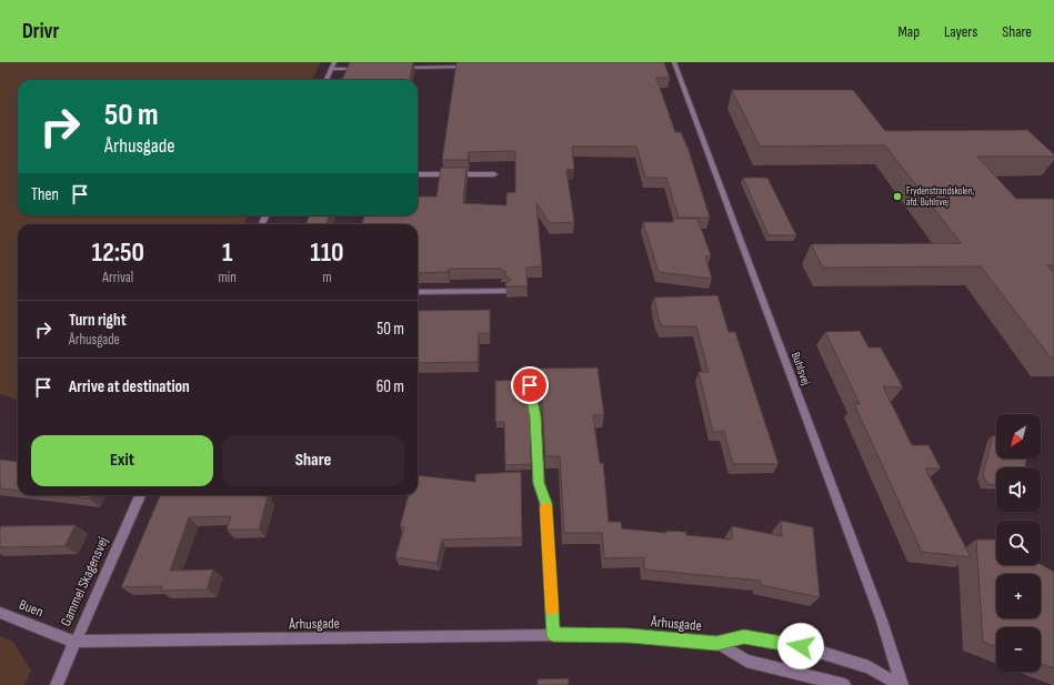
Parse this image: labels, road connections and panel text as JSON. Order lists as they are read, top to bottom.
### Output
{
  "streets": {
    "street": [
      "Buhlsvej",
      "Gammel Skagensvej",
      "Buen",
      "Århusgade"
    ]
  },
  "crossings": [
    ["Buhlsvej", "Århusgade"],
    ["Gammel Skagensvej", "Buen"],
    ["Gammel Skagensvej", "Århusgade"],
    ["Buen", "Århusgade"]
  ],
  "places": ["Frydenstrandskolen, afd. Buhlsvej"],
  "north": "bottom left",
  "page": {
    "header": "Drivr",
    "nav": ["Map", "Layers", "Share"],
    "turn": ["50 m", "Århusgade"],
    "then": "Then",
    "eta": [
      "12:50",
      "Arrival",
      "1",
      "min",
      "110",
      "m"
    ],
    "list": [
      {
        "name": "Turn right",
        "note": "Århusgade",
        "value": "50 m"
      },
      {
        "name": "Arrive at destination",
        "value": "60 m"
      }
    ],
    "map_buttons": ["+", "−"],
    "buttons": ["Exit", "Share"]
  }
}
